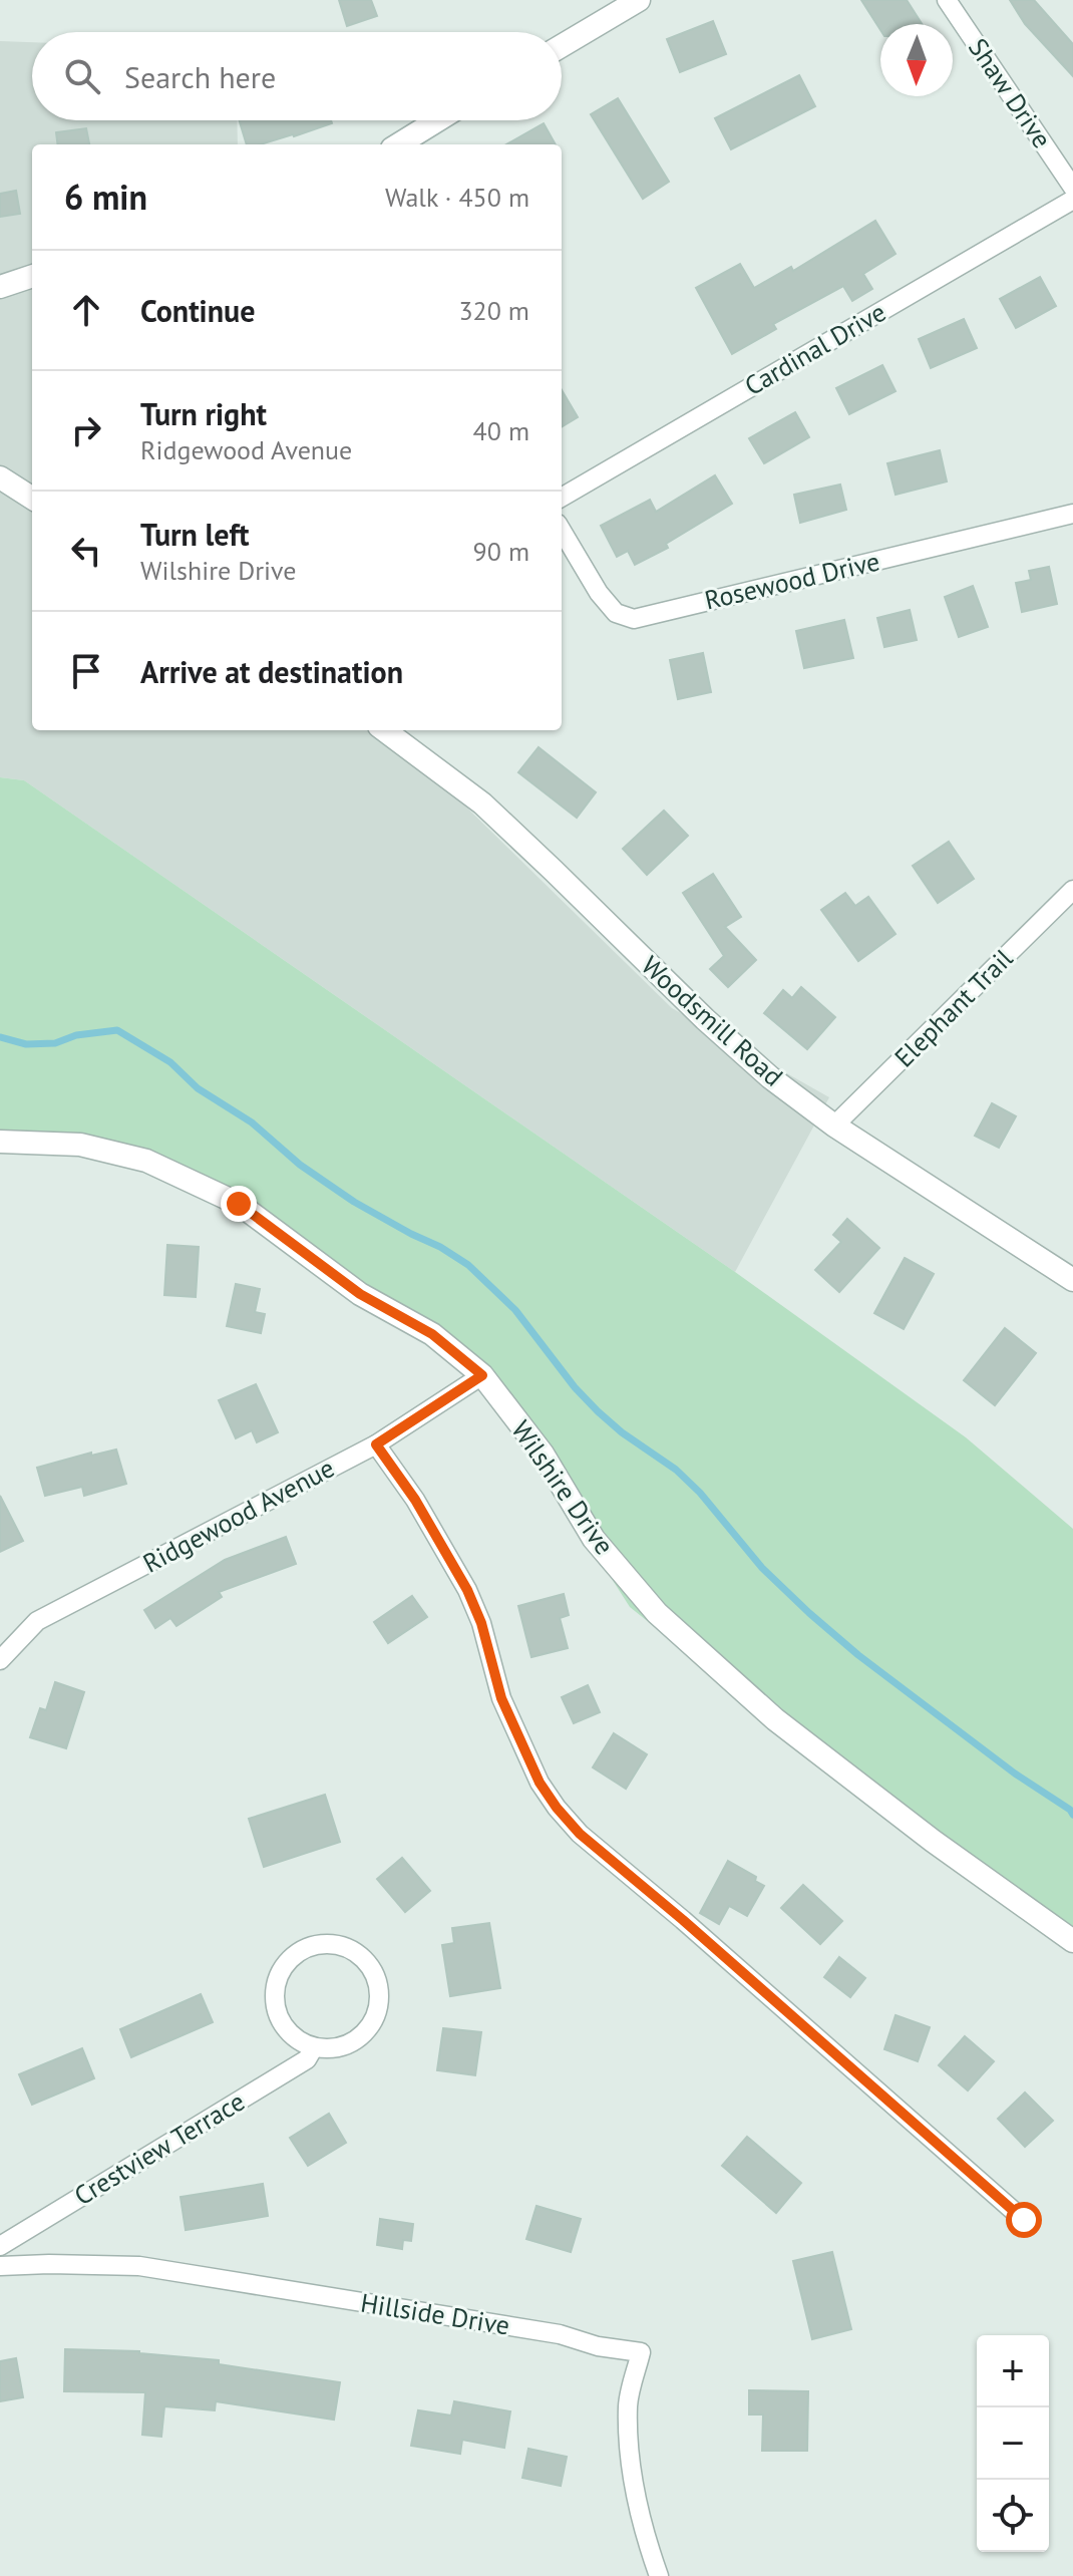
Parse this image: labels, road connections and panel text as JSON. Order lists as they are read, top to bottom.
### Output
{
  "streets": {
    "street": [
      "Shaw Drive",
      "Cardinal Drive",
      "Rosewood Drive",
      "Elephant Trail",
      "Woodsmill Road",
      "Wilshire Drive",
      "Ridgewood Avenue",
      "Crestview Terrace",
      "Hillside Drive"
    ]
  },
  "crossings": [
    ["Elephant Trail", "Woodsmill Road"],
    ["Wilshire Drive", "Ridgewood Avenue"]
  ],
  "north": "bottom",
  "page": {
    "search": "Search here",
    "heading": ["6 min", "Walk · 450 m"],
    "list": [
      ["Continue", "320 m"],
      ["Turn right", "Ridgewood Avenue", "40 m"],
      ["Turn left", "Wilshire Drive", "90 m"],
      "Arrive at destination"
    ],
    "map_buttons": ["+", "−"]
  }
}
